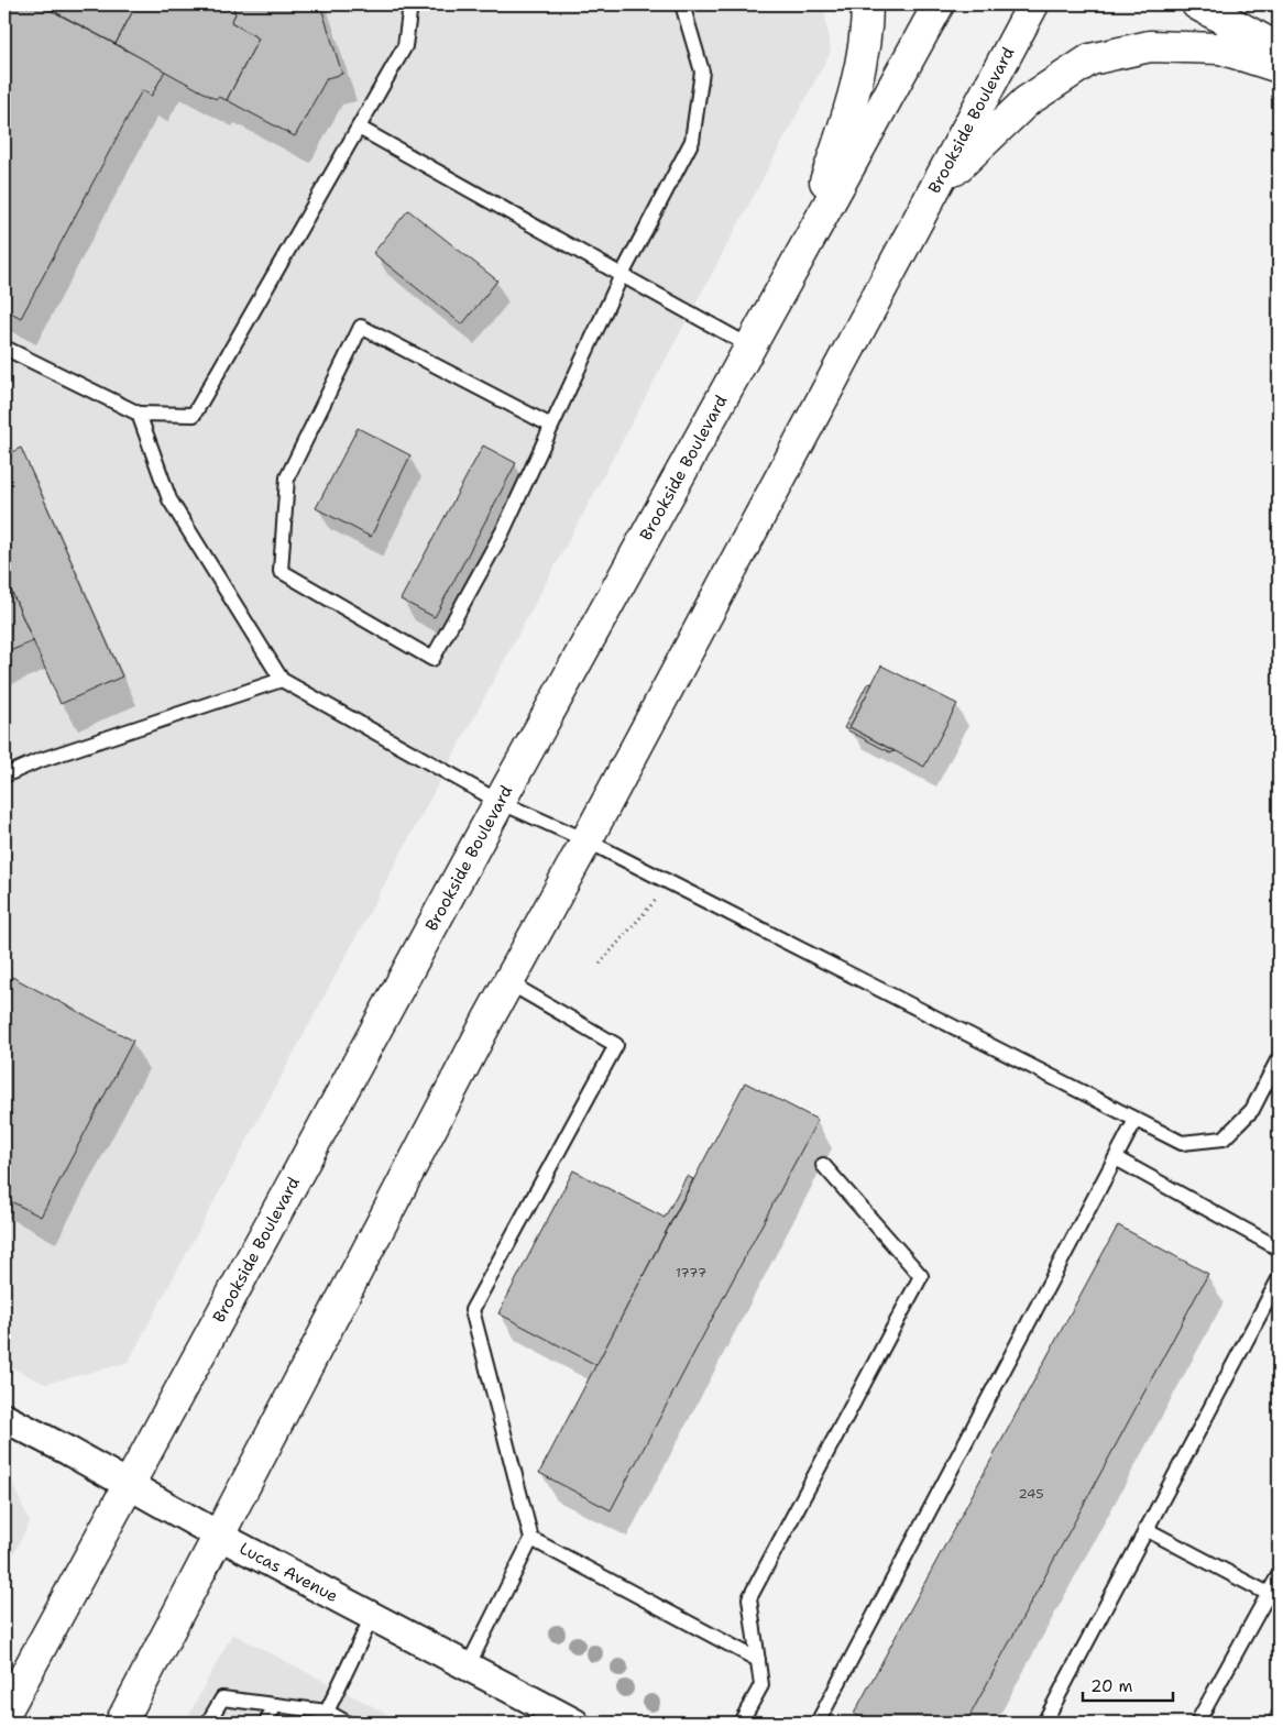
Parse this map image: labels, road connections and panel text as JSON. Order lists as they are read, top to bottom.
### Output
{
  "streets": {
    "main road": ["Brookside Boulevard"],
    "street": ["Lucas Avenue"]
  },
  "crossings": [
    ["Brookside Boulevard", "Lucas Avenue"]
  ],
  "house_numbers": ["1777", "245"],
  "scale_bar": "20 m"
}
